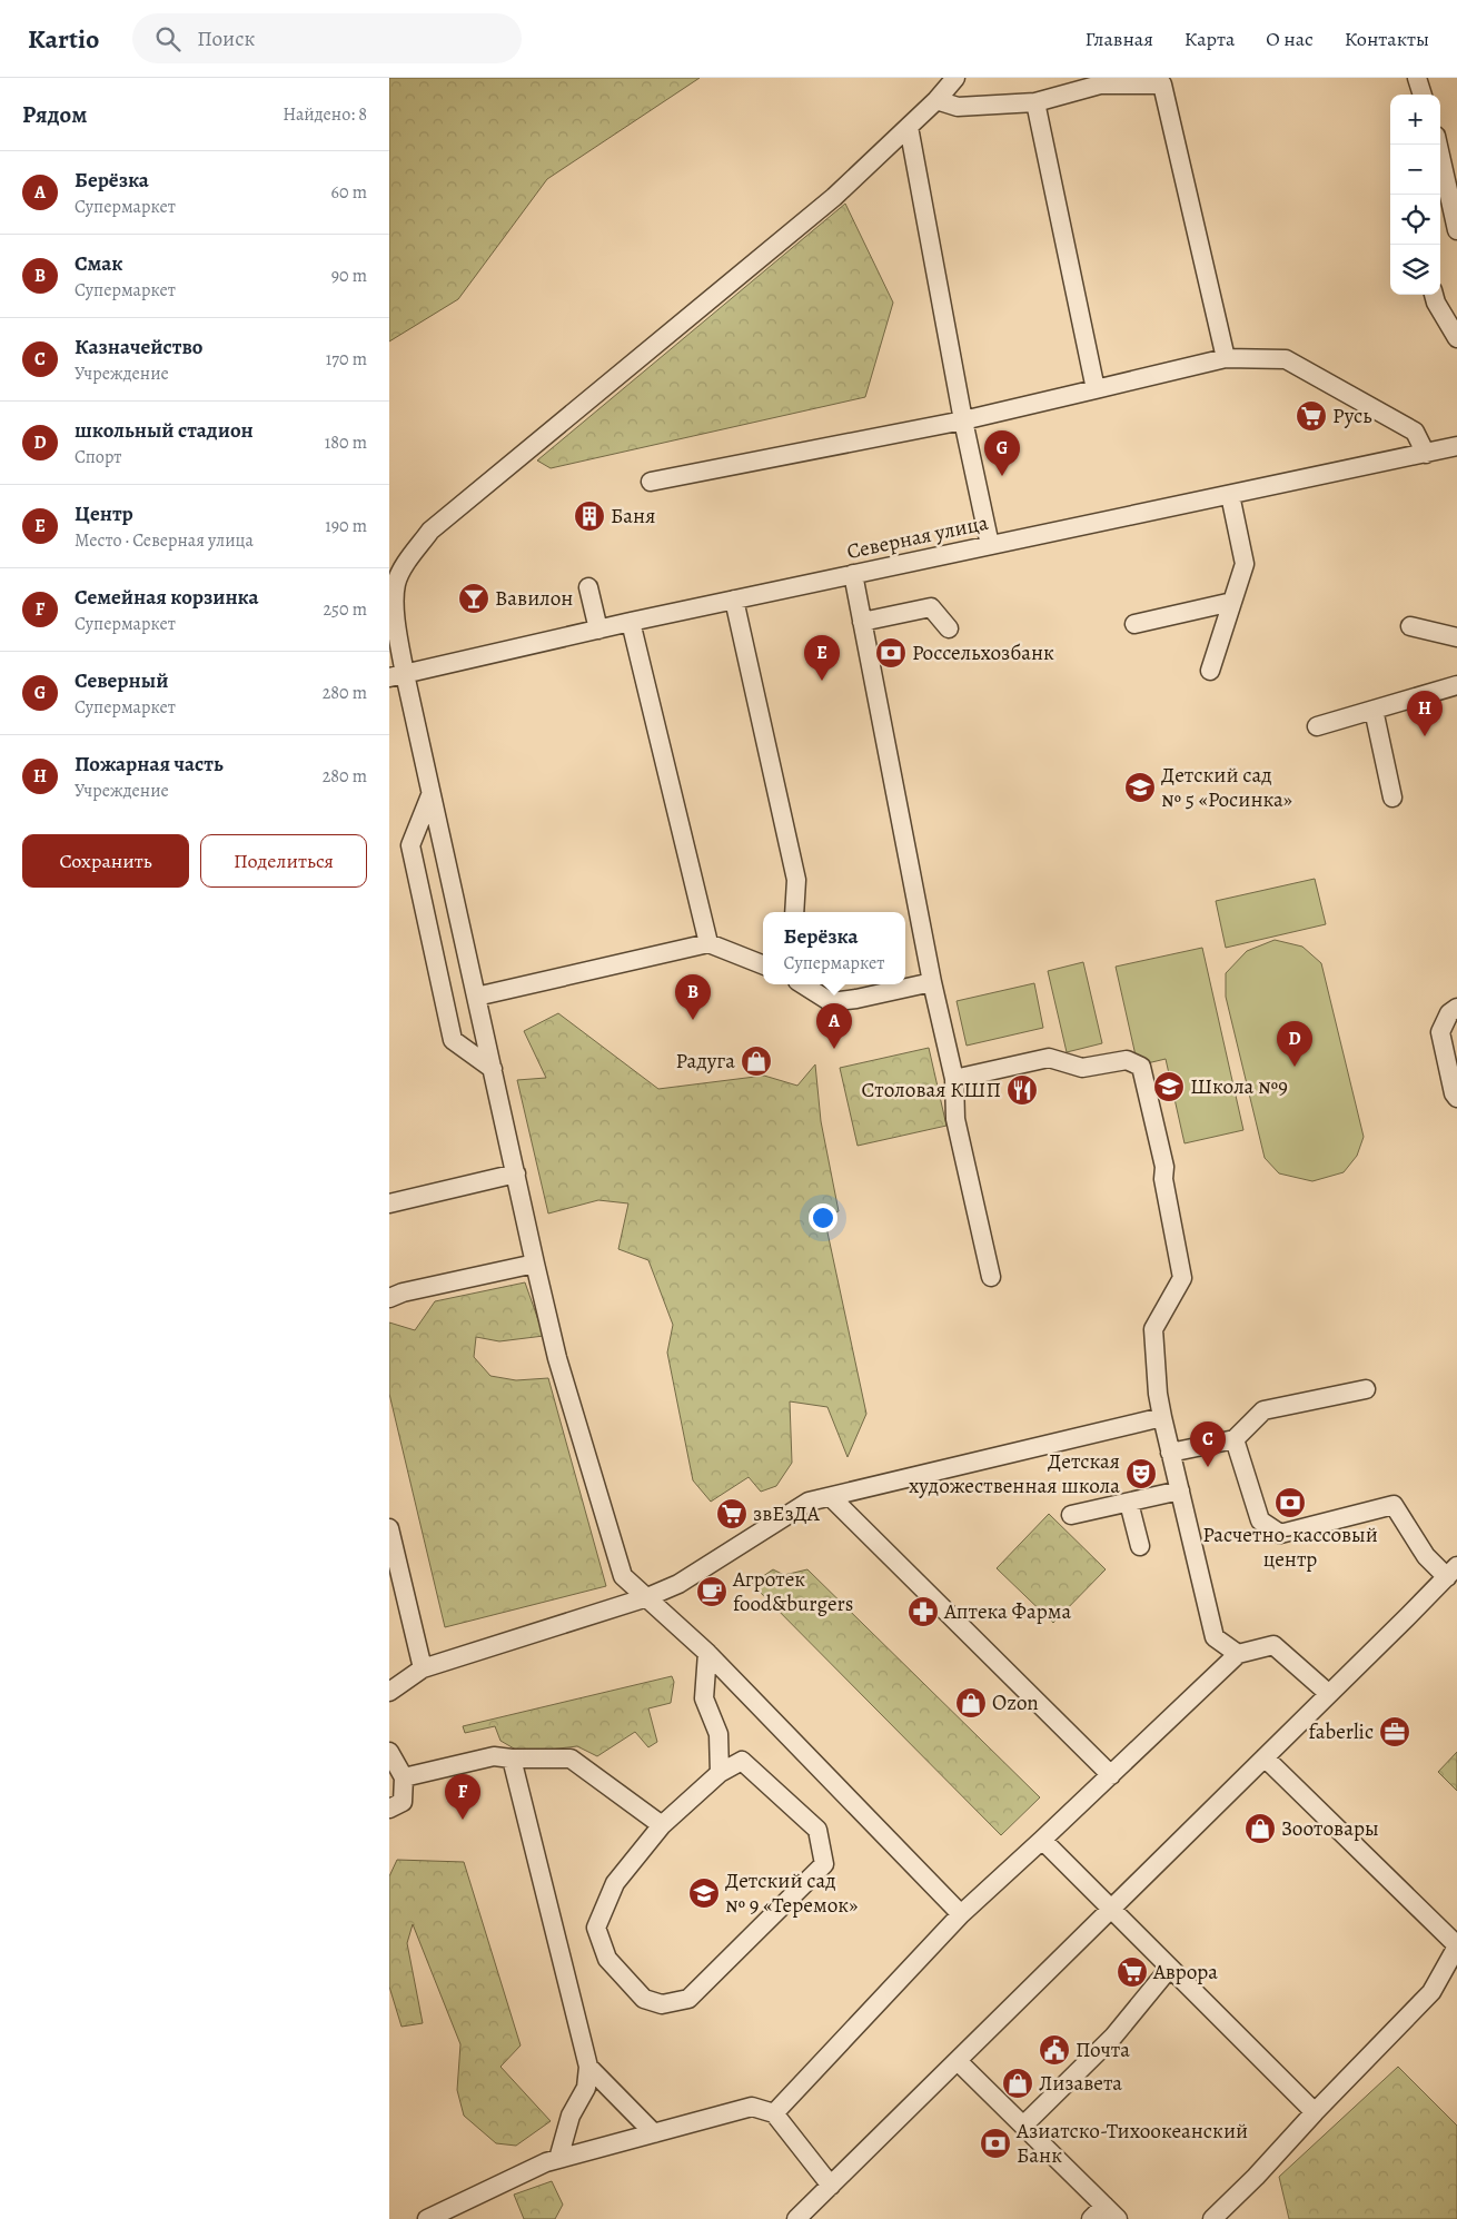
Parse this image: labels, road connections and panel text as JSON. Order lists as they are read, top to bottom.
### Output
{
  "streets": {
    "street": ["Северная улица"]
  },
  "places": {
    "supermarket": ["Русь", "звЕзДА", "Аврора"],
    "building": ["Баня"],
    "bar": ["Вавилон"],
    "bank": ["Россельхозбанк", "Расчетно-кассовый центр", "Азиатско-Тихоокеанский Банк"],
    "school or university": ["Детский сад № 5 «Росинка»", "Школа №9", "Детский сад № 9 «Теремок»"],
    "shop": [
      "Радуга",
      "Ozon",
      "Зоотовары",
      "Лизавета"
    ],
    "restaurant": ["Столовая КШП"],
    "theatre": ["Детская художественная школа"],
    "cafe": ["Агротек food&burgers"],
    "pharmacy": ["Аптека Фарма"],
    "office": ["faberlic"],
    "public building": ["Почта"]
  },
  "page": {
    "header": "Kartio",
    "search": "Поиск",
    "nav": [
      "Главная",
      "Карта",
      "О нас",
      "Контакты"
    ],
    "heading": ["Рядом", "Найдено: 8"],
    "map_buttons": ["+", "−"],
    "list": [
      {
        "mark": "A",
        "name": "Берёзка",
        "note": "Супермаркет",
        "value": "60 m"
      },
      {
        "mark": "B",
        "name": "Смак",
        "note": "Супермаркет",
        "value": "90 m"
      },
      {
        "mark": "C",
        "name": "Казначейство",
        "note": "Учреждение",
        "value": "170 m"
      },
      {
        "mark": "D",
        "name": "школьный стадион",
        "note": "Спорт",
        "value": "180 m"
      },
      {
        "mark": "E",
        "name": "Центр",
        "note": "Место · Северная улица",
        "value": "190 m"
      },
      {
        "mark": "F",
        "name": "Семейная корзинка",
        "note": "Супермаркет",
        "value": "250 m"
      },
      {
        "mark": "G",
        "name": "Северный",
        "note": "Супермаркет",
        "value": "280 m"
      },
      {
        "mark": "H",
        "name": "Пожарная часть",
        "note": "Учреждение",
        "value": "280 m"
      }
    ],
    "pins": [
      "G",
      "E",
      "H",
      "B",
      "A",
      "D",
      "C",
      "F"
    ],
    "buttons": ["Сохранить", "Поделиться"],
    "popup": ["Берёзка", "Супермаркет"]
  }
}
